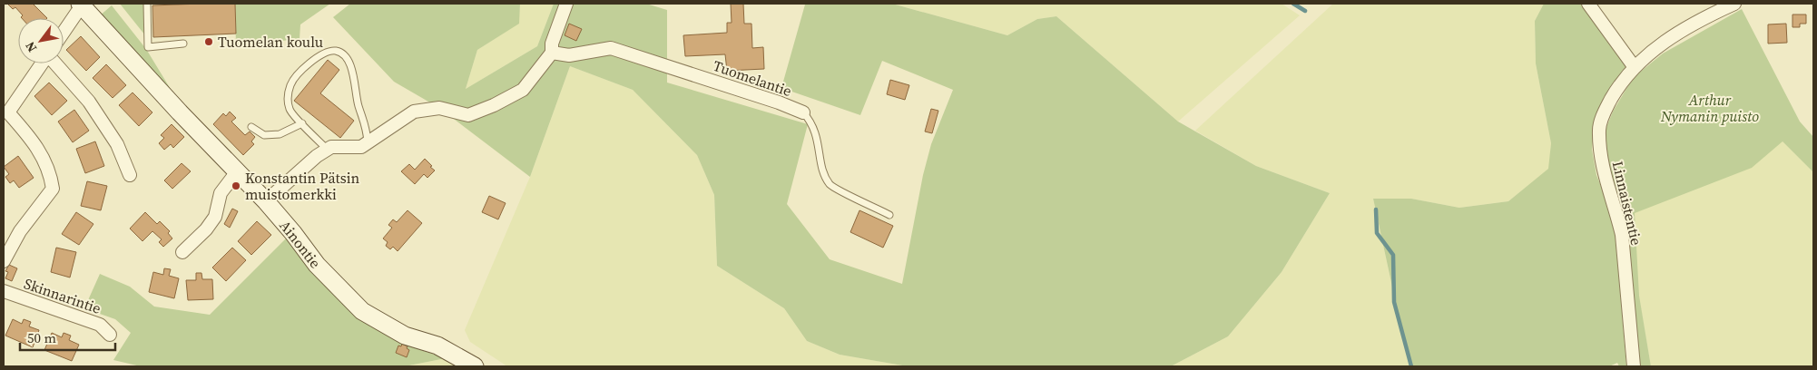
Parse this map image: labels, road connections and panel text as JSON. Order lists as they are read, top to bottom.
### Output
{
  "streets": {
    "street": [
      "Tuomelantie",
      "Linnaistentie",
      "Ainontie",
      "Skinnarintie"
    ]
  },
  "parks": ["Arthur Nymanin puisto"],
  "places": ["Tuomelan koulu", "Konstantin Pätsin muistomerkki"],
  "scale_bar": "50 m",
  "north": "bottom left"
}
